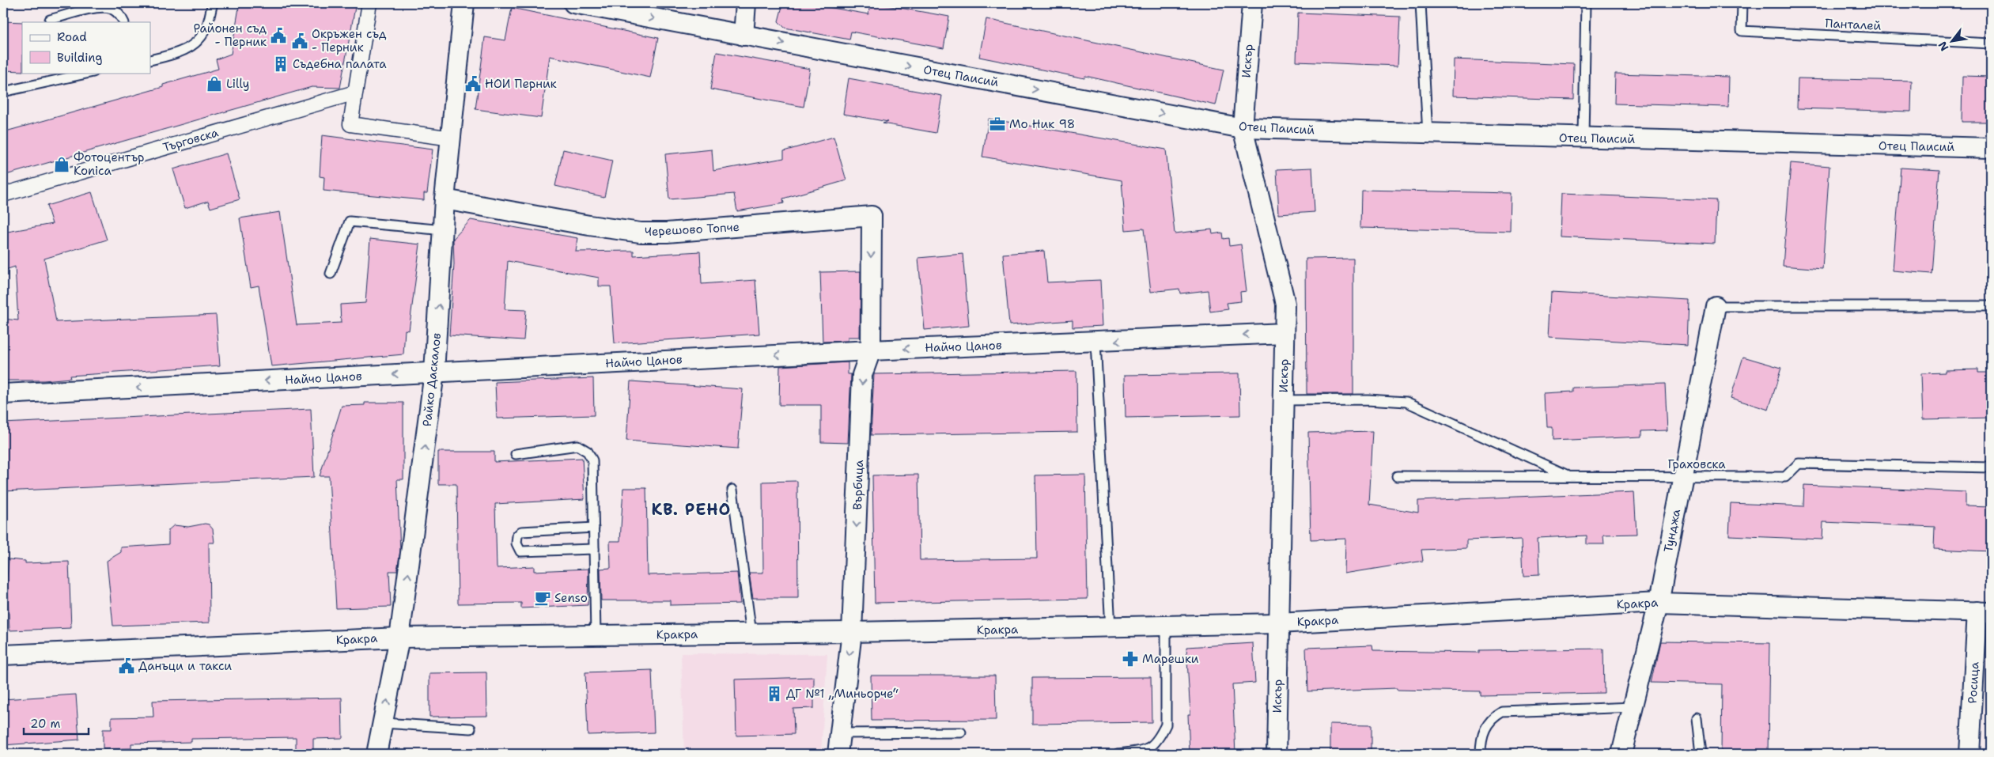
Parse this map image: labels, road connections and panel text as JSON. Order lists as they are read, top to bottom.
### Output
{
  "streets": {
    "street": [
      "Искър",
      "Отец Паисий",
      "Търговска",
      "Черешово Топче",
      "Найчо Цанов",
      "Райко Даскалов",
      "Върбица",
      "Тунджа",
      "Кракра",
      "Росица"
    ],
    "lane": ["Панталей", "Граховска"]
  },
  "crossings": [
    ["Искър", "Отец Паисий"],
    ["Искър", "Найчо Цанов"],
    ["Искър", "Кракра"],
    ["Черешово Топче", "Райко Даскалов"],
    ["Черешово Топче", "Върбица"],
    ["Найчо Цанов", "Райко Даскалов"],
    ["Найчо Цанов", "Върбица"],
    ["Райко Даскалов", "Кракра"],
    ["Граховска", "Тунджа"],
    ["Върбица", "Кракра"],
    ["Тунджа", "Кракра"],
    ["Кракра", "Росица"]
  ],
  "one_way": [
    "Отец Паисий",
    "Найчо Цанов",
    "Райко Даскалов",
    "Върбица"
  ],
  "districts": ["КВ. РЕНО"],
  "places": {
    "public building": [
      "Районен съд - Перник",
      "Окръжен съд - Перник",
      "НОИ Перник",
      "Данъци и такси"
    ],
    "building": ["Съдебна палата", "ДГ №1 „Миньорче“"],
    "shop": ["Lilly", "Фотоцентър Konica"],
    "office": ["Мо Ник 98"],
    "cafe": ["Senso"],
    "pharmacy": ["Марешки"]
  },
  "legend": ["Road", "Building"],
  "scale_bar": "20 m",
  "north": "bottom left"
}
